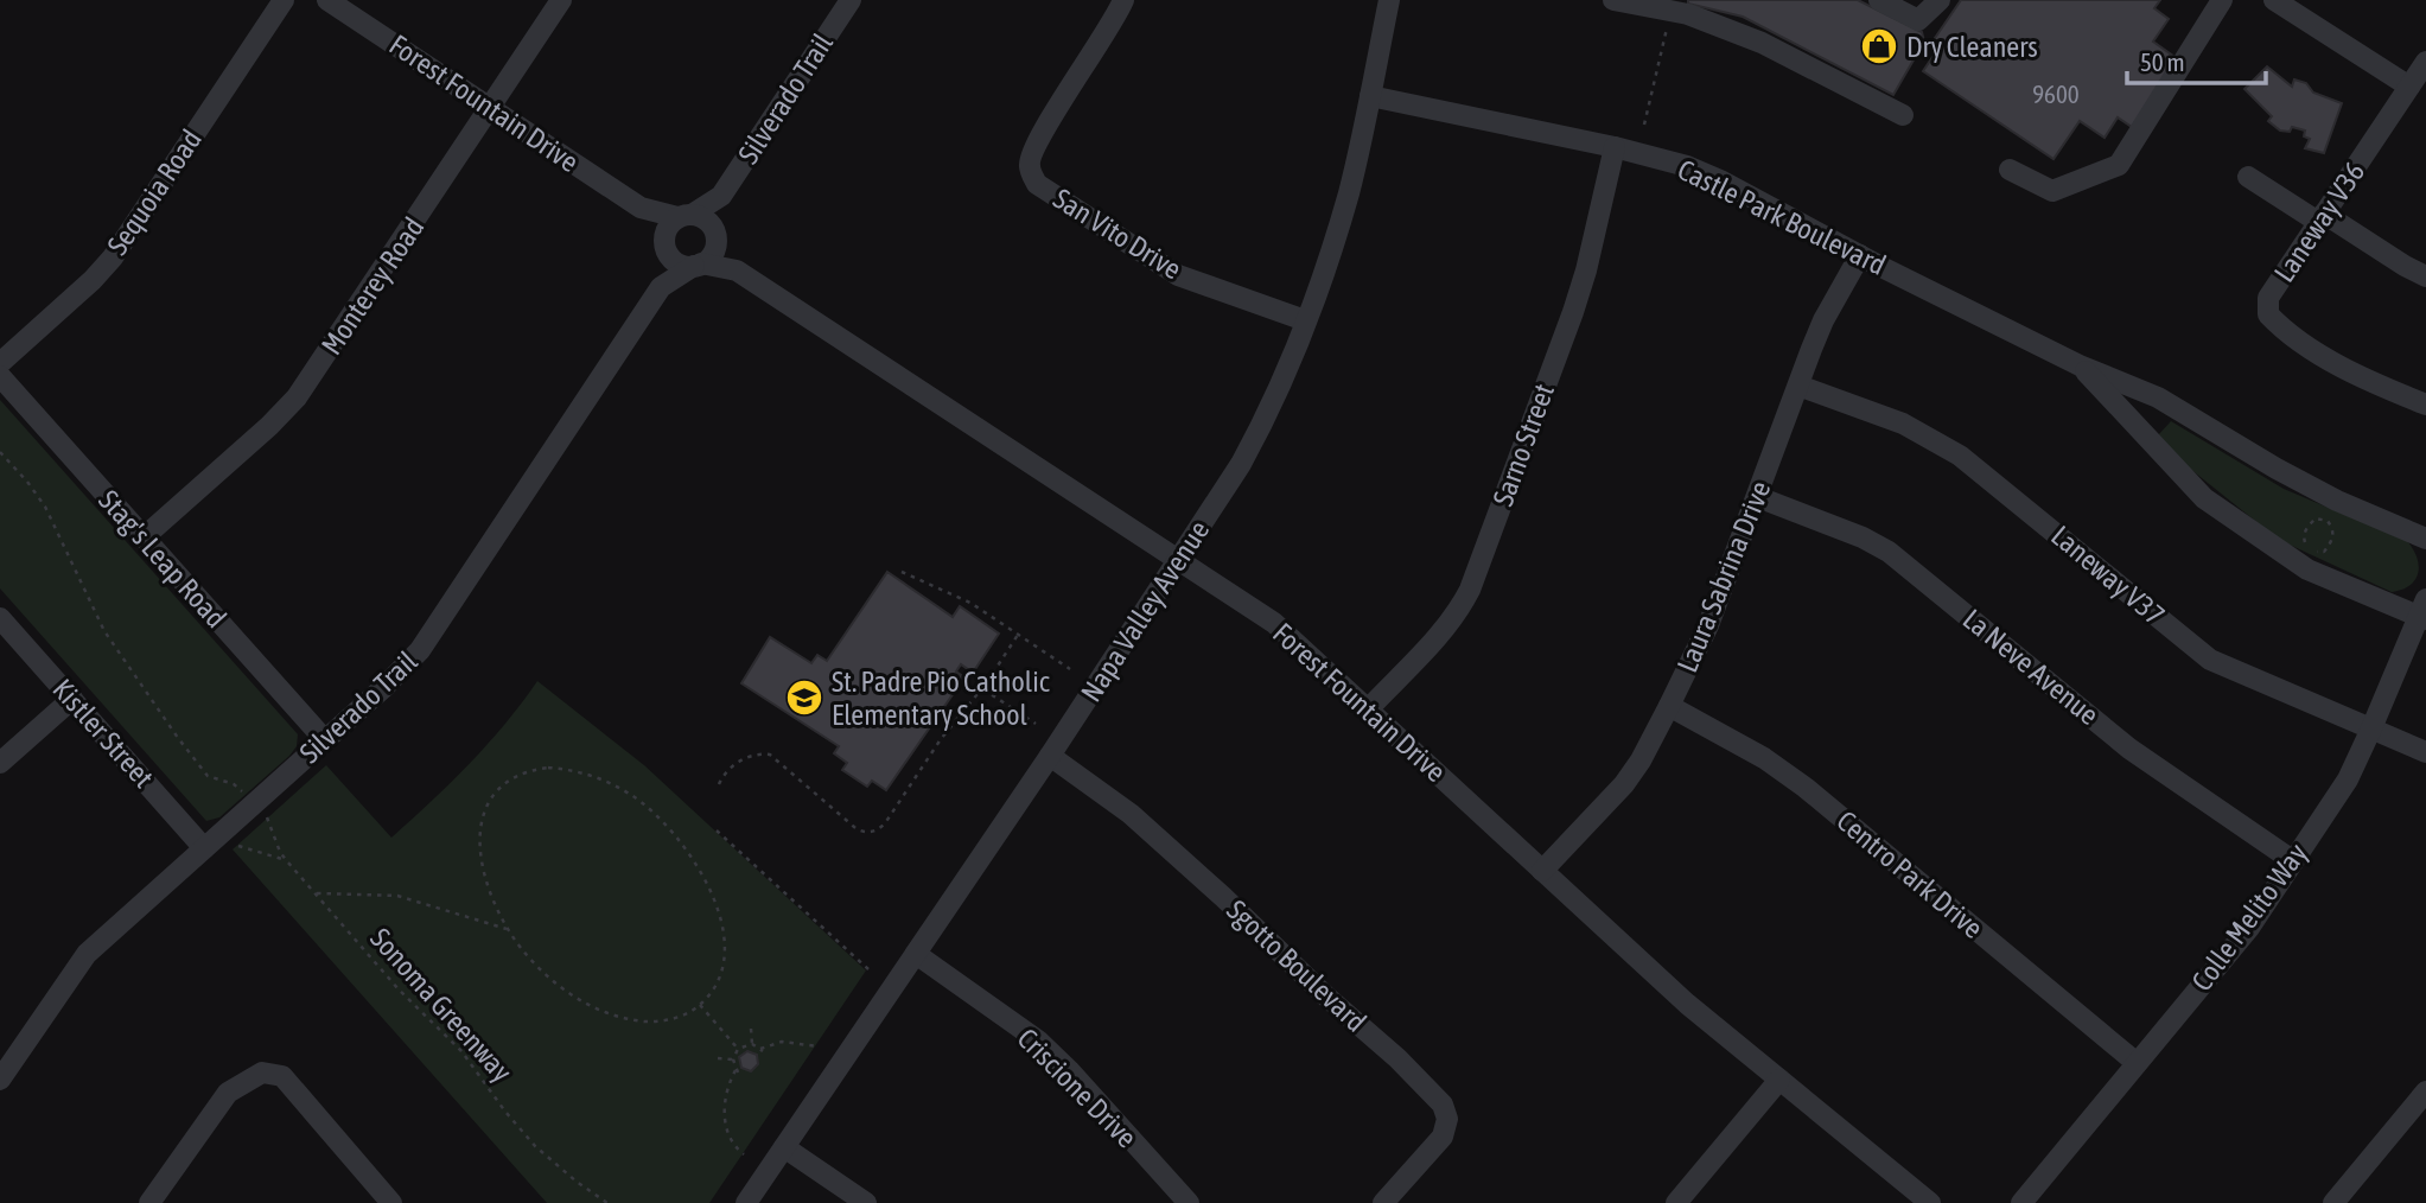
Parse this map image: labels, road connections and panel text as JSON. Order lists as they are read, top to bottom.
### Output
{
  "streets": {
    "street": [
      "Silverado Trail",
      "Forest Fountain Drive",
      "Sequoia Road",
      "Castle Park Boulevard",
      "Laneway V36",
      "San Vito Drive",
      "Monterey Road",
      "Sarno Street",
      "Stag's Leap Road",
      "Laneway V37",
      "Laura Sabrina Drive",
      "Napa Valley Avenue",
      "La Neve Avenue",
      "Kistler Street",
      "Centro Park Drive",
      "Colle Melito Way",
      "Sgotto Boulevard",
      "Criscione Drive"
    ],
    "path": ["Sonoma Greenway"]
  },
  "crossings": [
    ["Silverado Trail", "Forest Fountain Drive"],
    ["Silverado Trail", "Stag's Leap Road"],
    ["Silverado Trail", "Kistler Street"],
    ["Forest Fountain Drive", "Monterey Road"],
    ["Forest Fountain Drive", "Sarno Street"],
    ["Forest Fountain Drive", "Laura Sabrina Drive"],
    ["Forest Fountain Drive", "Napa Valley Avenue"],
    ["Castle Park Boulevard", "Sarno Street"],
    ["Castle Park Boulevard", "Laura Sabrina Drive"],
    ["Castle Park Boulevard", "Napa Valley Avenue"],
    ["Castle Park Boulevard", "Colle Melito Way"],
    ["San Vito Drive", "Napa Valley Avenue"],
    ["Monterey Road", "Stag's Leap Road"],
    ["Laneway V37", "Laura Sabrina Drive"],
    ["Laneway V37", "Colle Melito Way"],
    ["Laura Sabrina Drive", "La Neve Avenue"],
    ["Laura Sabrina Drive", "Centro Park Drive"],
    ["Napa Valley Avenue", "Sgotto Boulevard"],
    ["Napa Valley Avenue", "Criscione Drive"],
    ["La Neve Avenue", "Colle Melito Way"],
    ["Centro Park Drive", "Colle Melito Way"]
  ],
  "places": {
    "shop": ["Dry Cleaners"],
    "school or university": ["St. Padre Pio Catholic Elementary School"]
  },
  "house_numbers": ["9600"],
  "scale_bar": "50 m"
}
